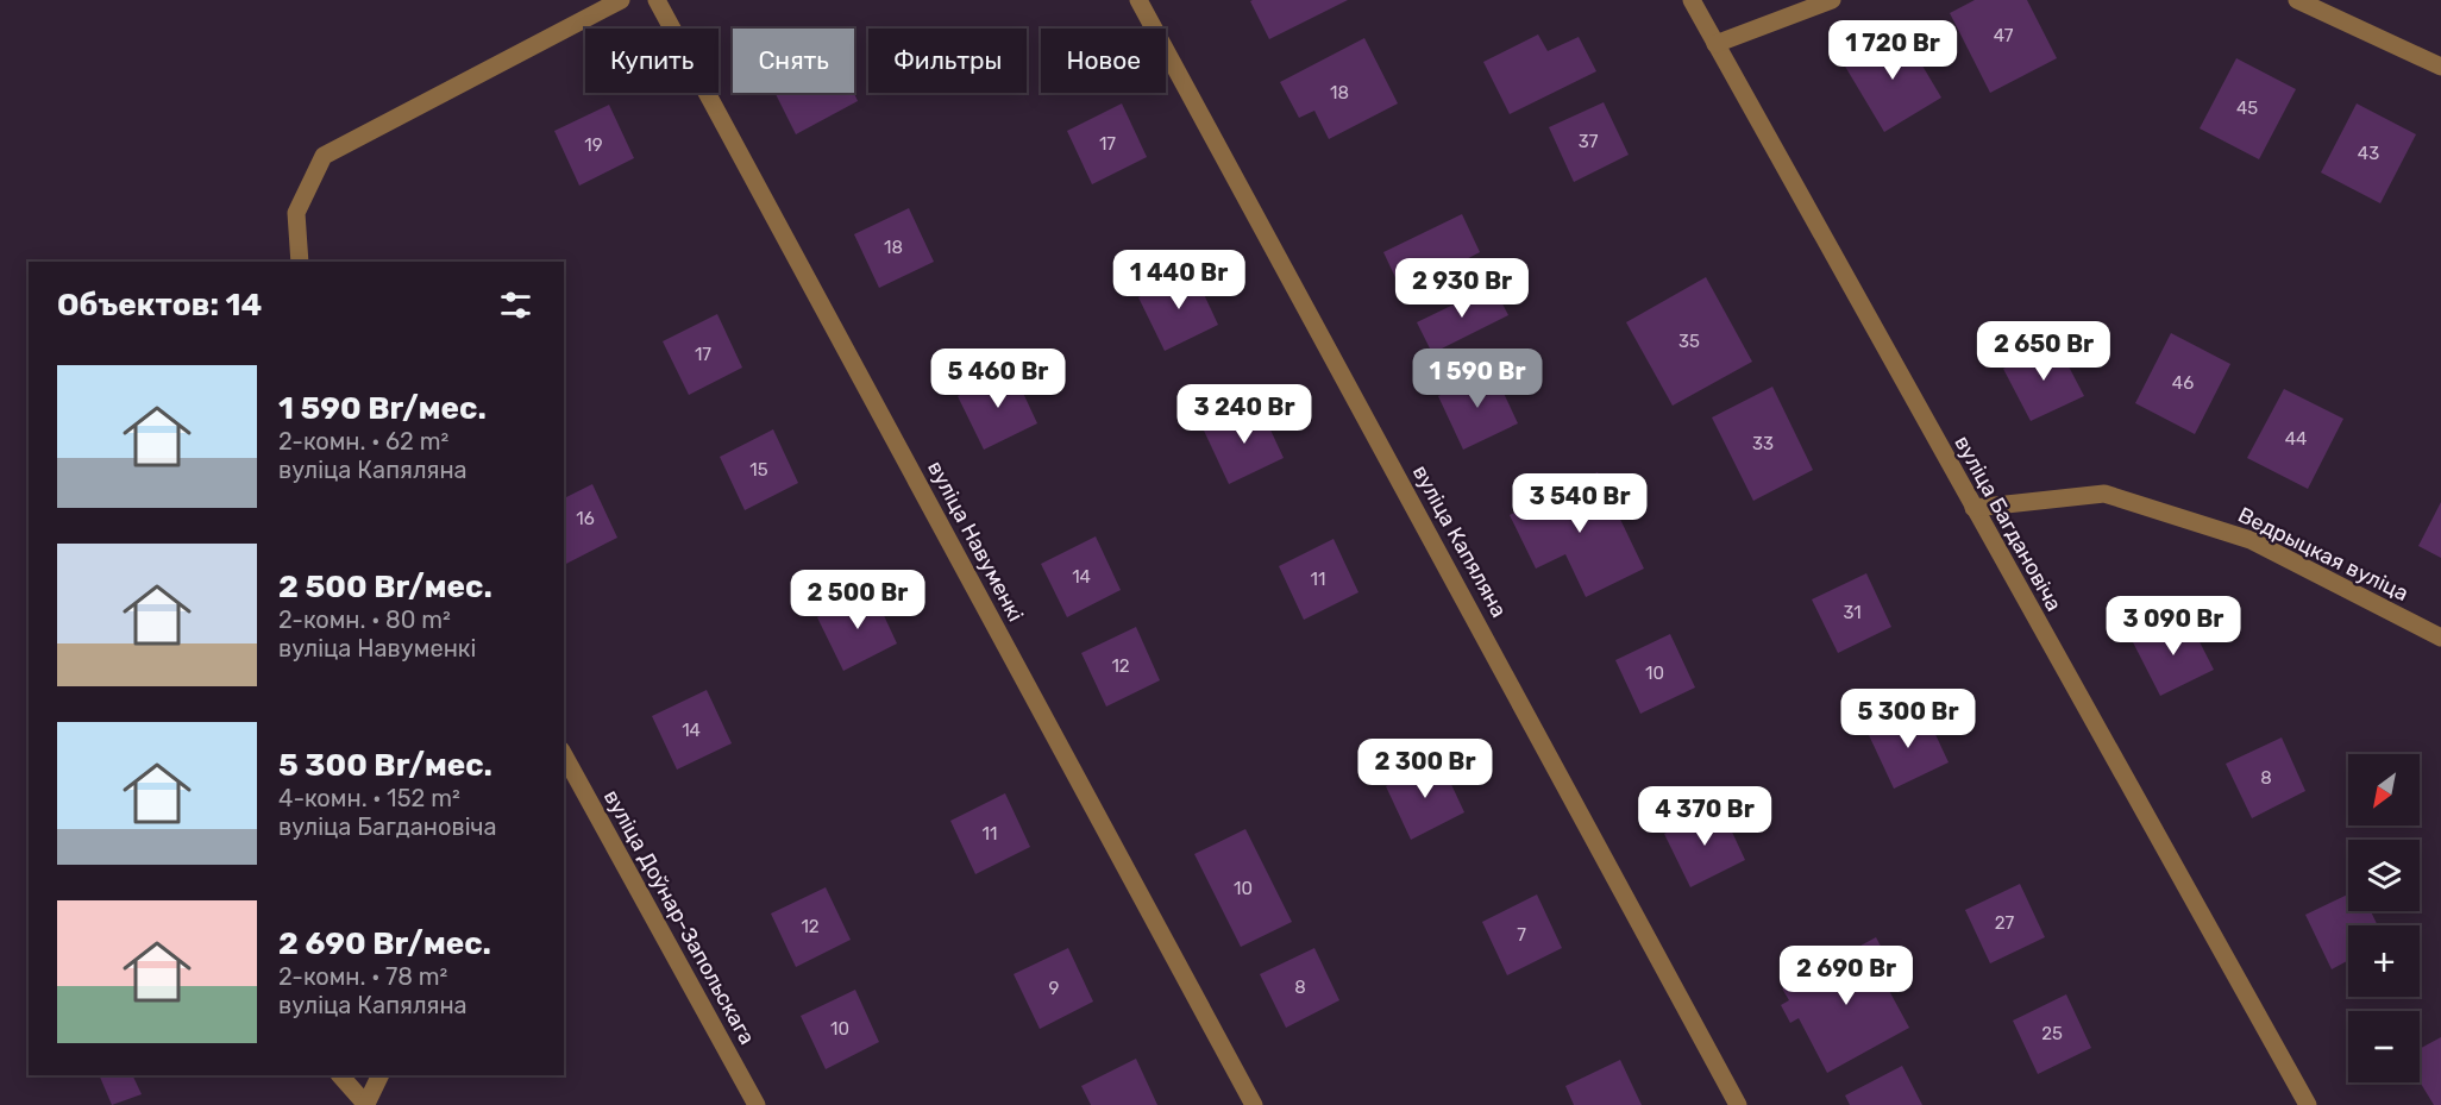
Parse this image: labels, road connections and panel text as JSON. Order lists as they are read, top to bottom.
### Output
{
  "streets": {
    "street": [
      "вуліца Багдановіча",
      "вуліца Навуменкі",
      "вуліца Капяляна",
      "Ведрыцкая вуліца",
      "вуліца Доўнар-Запольскага"
    ]
  },
  "crossings": [
    ["вуліца Багдановіча", "Ведрыцкая вуліца"]
  ],
  "house_numbers": [
    "47",
    "18",
    "45",
    "37",
    "17",
    "19",
    "43",
    "18",
    "35",
    "17",
    "46",
    "44",
    "33",
    "15",
    "16",
    "14",
    "11",
    "31",
    "12",
    "10",
    "14",
    "8",
    "11",
    "10",
    "27",
    "12",
    "7",
    "8",
    "9",
    "10",
    "25"
  ],
  "north": "bottom left",
  "page": {
    "price": [
      "1 720 Br",
      "1 440 Br",
      "2 930 Br",
      "2 650 Br",
      "5 460 Br",
      "1 590 Br",
      "3 240 Br",
      "3 540 Br",
      "2 500 Br",
      "3 090 Br",
      "5 300 Br",
      "2 300 Br",
      "4 370 Br",
      "2 690 Br"
    ],
    "chip": [
      "Купить",
      "Снять",
      "Фильтры",
      "Новое"
    ],
    "heading": "Объектов: 14",
    "list": [
      {
        "name": "1 590 Br/мес.",
        "note": "2-комн. · 62 m² · вуліца Капяляна"
      },
      {
        "name": "2 500 Br/мес.",
        "note": "2-комн. · 80 m² · вуліца Навуменкі"
      },
      {
        "name": "5 300 Br/мес.",
        "note": "4-комн. · 152 m² · вуліца Багдановіча"
      },
      {
        "name": "2 690 Br/мес.",
        "note": "2-комн. · 78 m² · вуліца Капяляна"
      }
    ],
    "map_buttons": ["+", "−"]
  }
}
